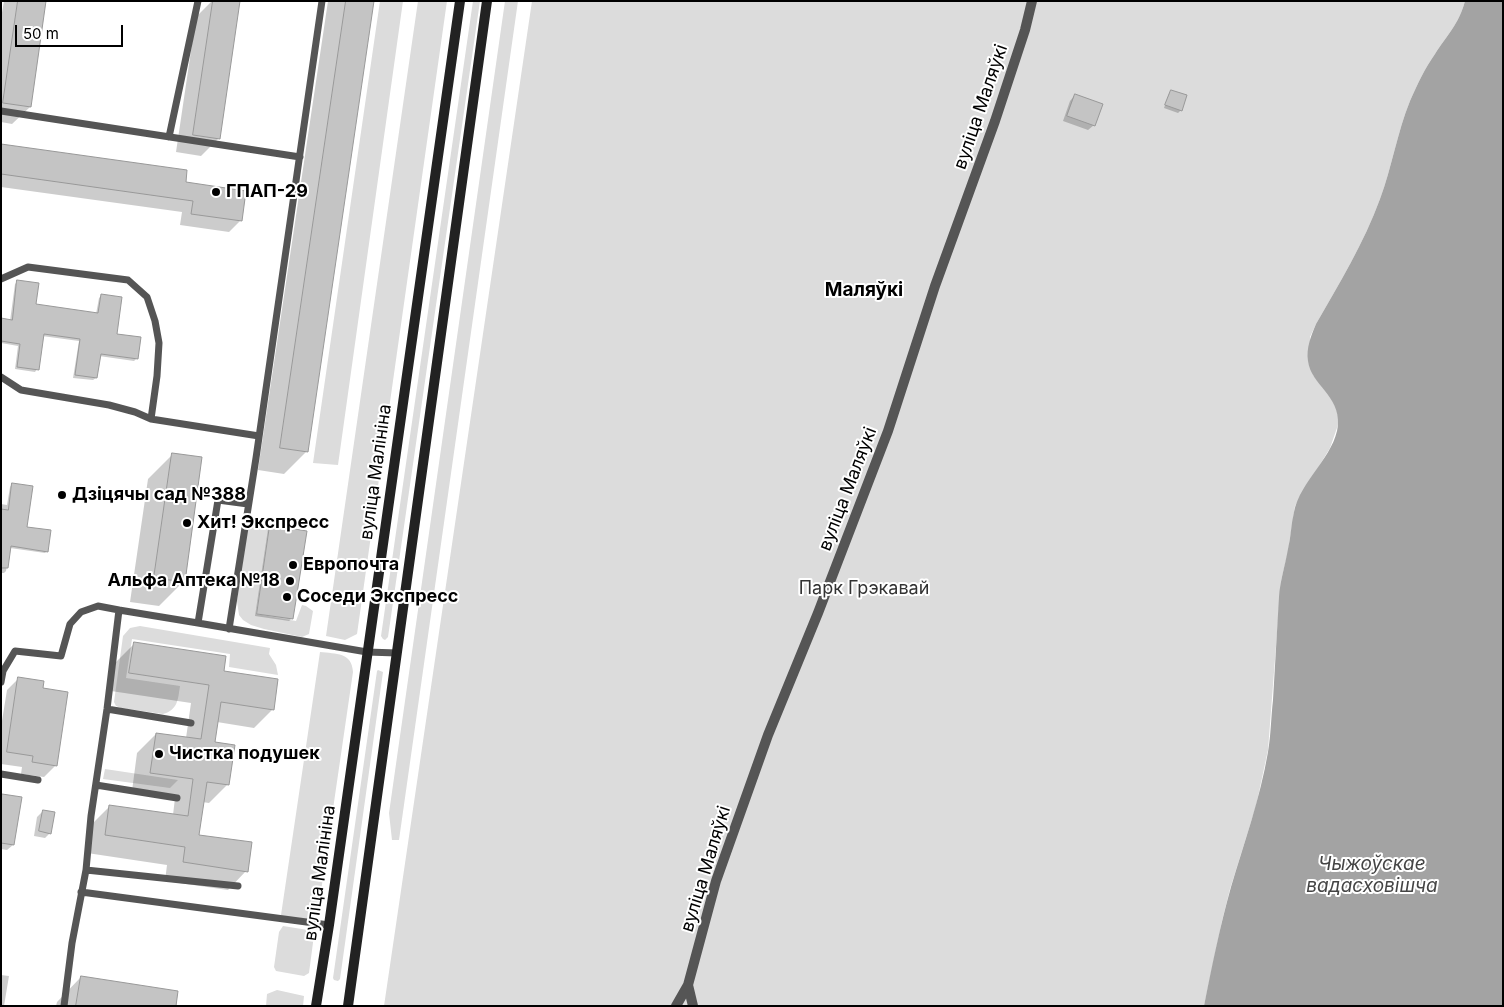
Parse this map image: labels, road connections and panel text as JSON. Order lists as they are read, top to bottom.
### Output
{
  "streets": {
    "main road": ["вуліца Малініна"],
    "street": ["вуліца Маляўкі"]
  },
  "districts": ["Маляўкі"],
  "water": ["Чыжоўскае вадасховішча"],
  "parks": ["Парк Грэкавай"],
  "places": [
    "ГПАП-29",
    "Дзіцячы сад №388",
    "Хит! Экспресс",
    "Европочта",
    "Альфа Аптека №18",
    "Соседи Экспресс",
    "Чистка подушек"
  ],
  "scale_bar": "50 m"
}
